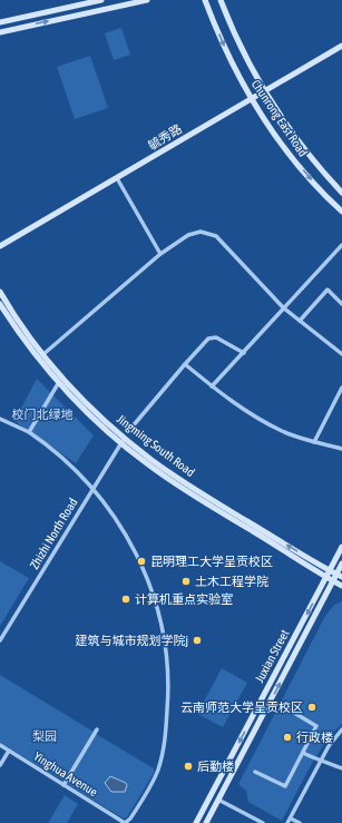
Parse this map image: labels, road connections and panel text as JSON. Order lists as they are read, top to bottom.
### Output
{
  "streets": {
    "main road": [
      "Chunrong East Road",
      "毓秀路",
      "Jingming South Road",
      "Juxian Street"
    ],
    "street": ["Zhizhi North Road", "Yinghua Avenue"]
  },
  "crossings": [
    ["Chunrong East Road", "毓秀路"],
    ["Jingming South Road", "Zhizhi North Road"],
    ["Jingming South Road", "Juxian Street"],
    ["Zhizhi North Road", "Yinghua Avenue"]
  ],
  "parks": ["校门北绿地", "梨园"],
  "places": [
    "昆明理工大学呈贡校区",
    "土木工程学院",
    "计算机重点实验室",
    "建筑与城市规划学院j",
    "云南师范大学呈贡校区",
    "行政楼",
    "后勤楼"
  ]
}
